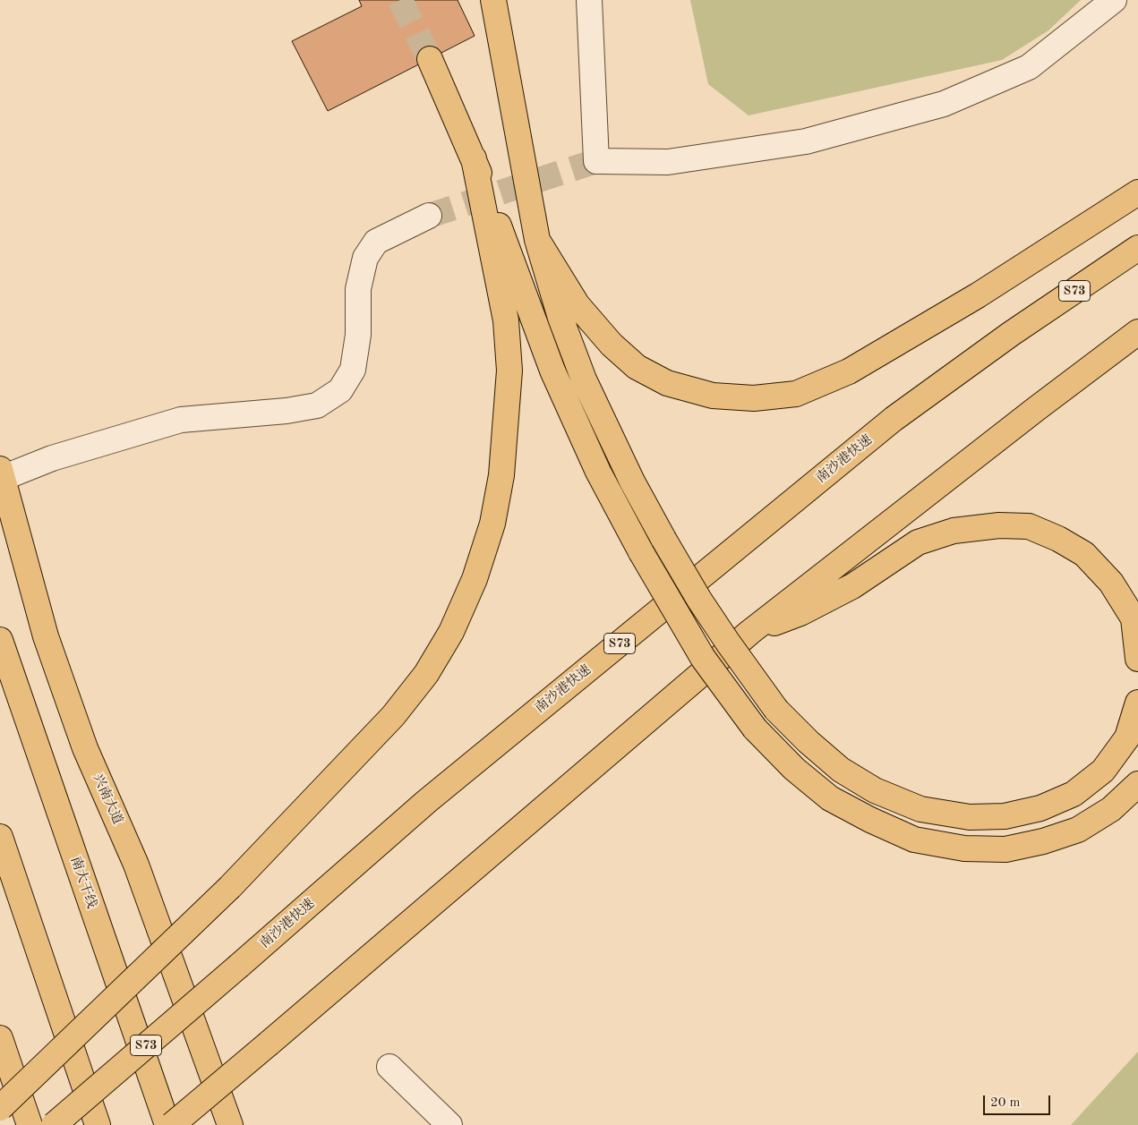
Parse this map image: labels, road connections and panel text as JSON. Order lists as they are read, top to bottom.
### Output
{
  "streets": {
    "main road": [
      "S73",
      "南沙港快速",
      "兴南大道",
      "南大干线"
    ]
  },
  "scale_bar": "20 m"
}
